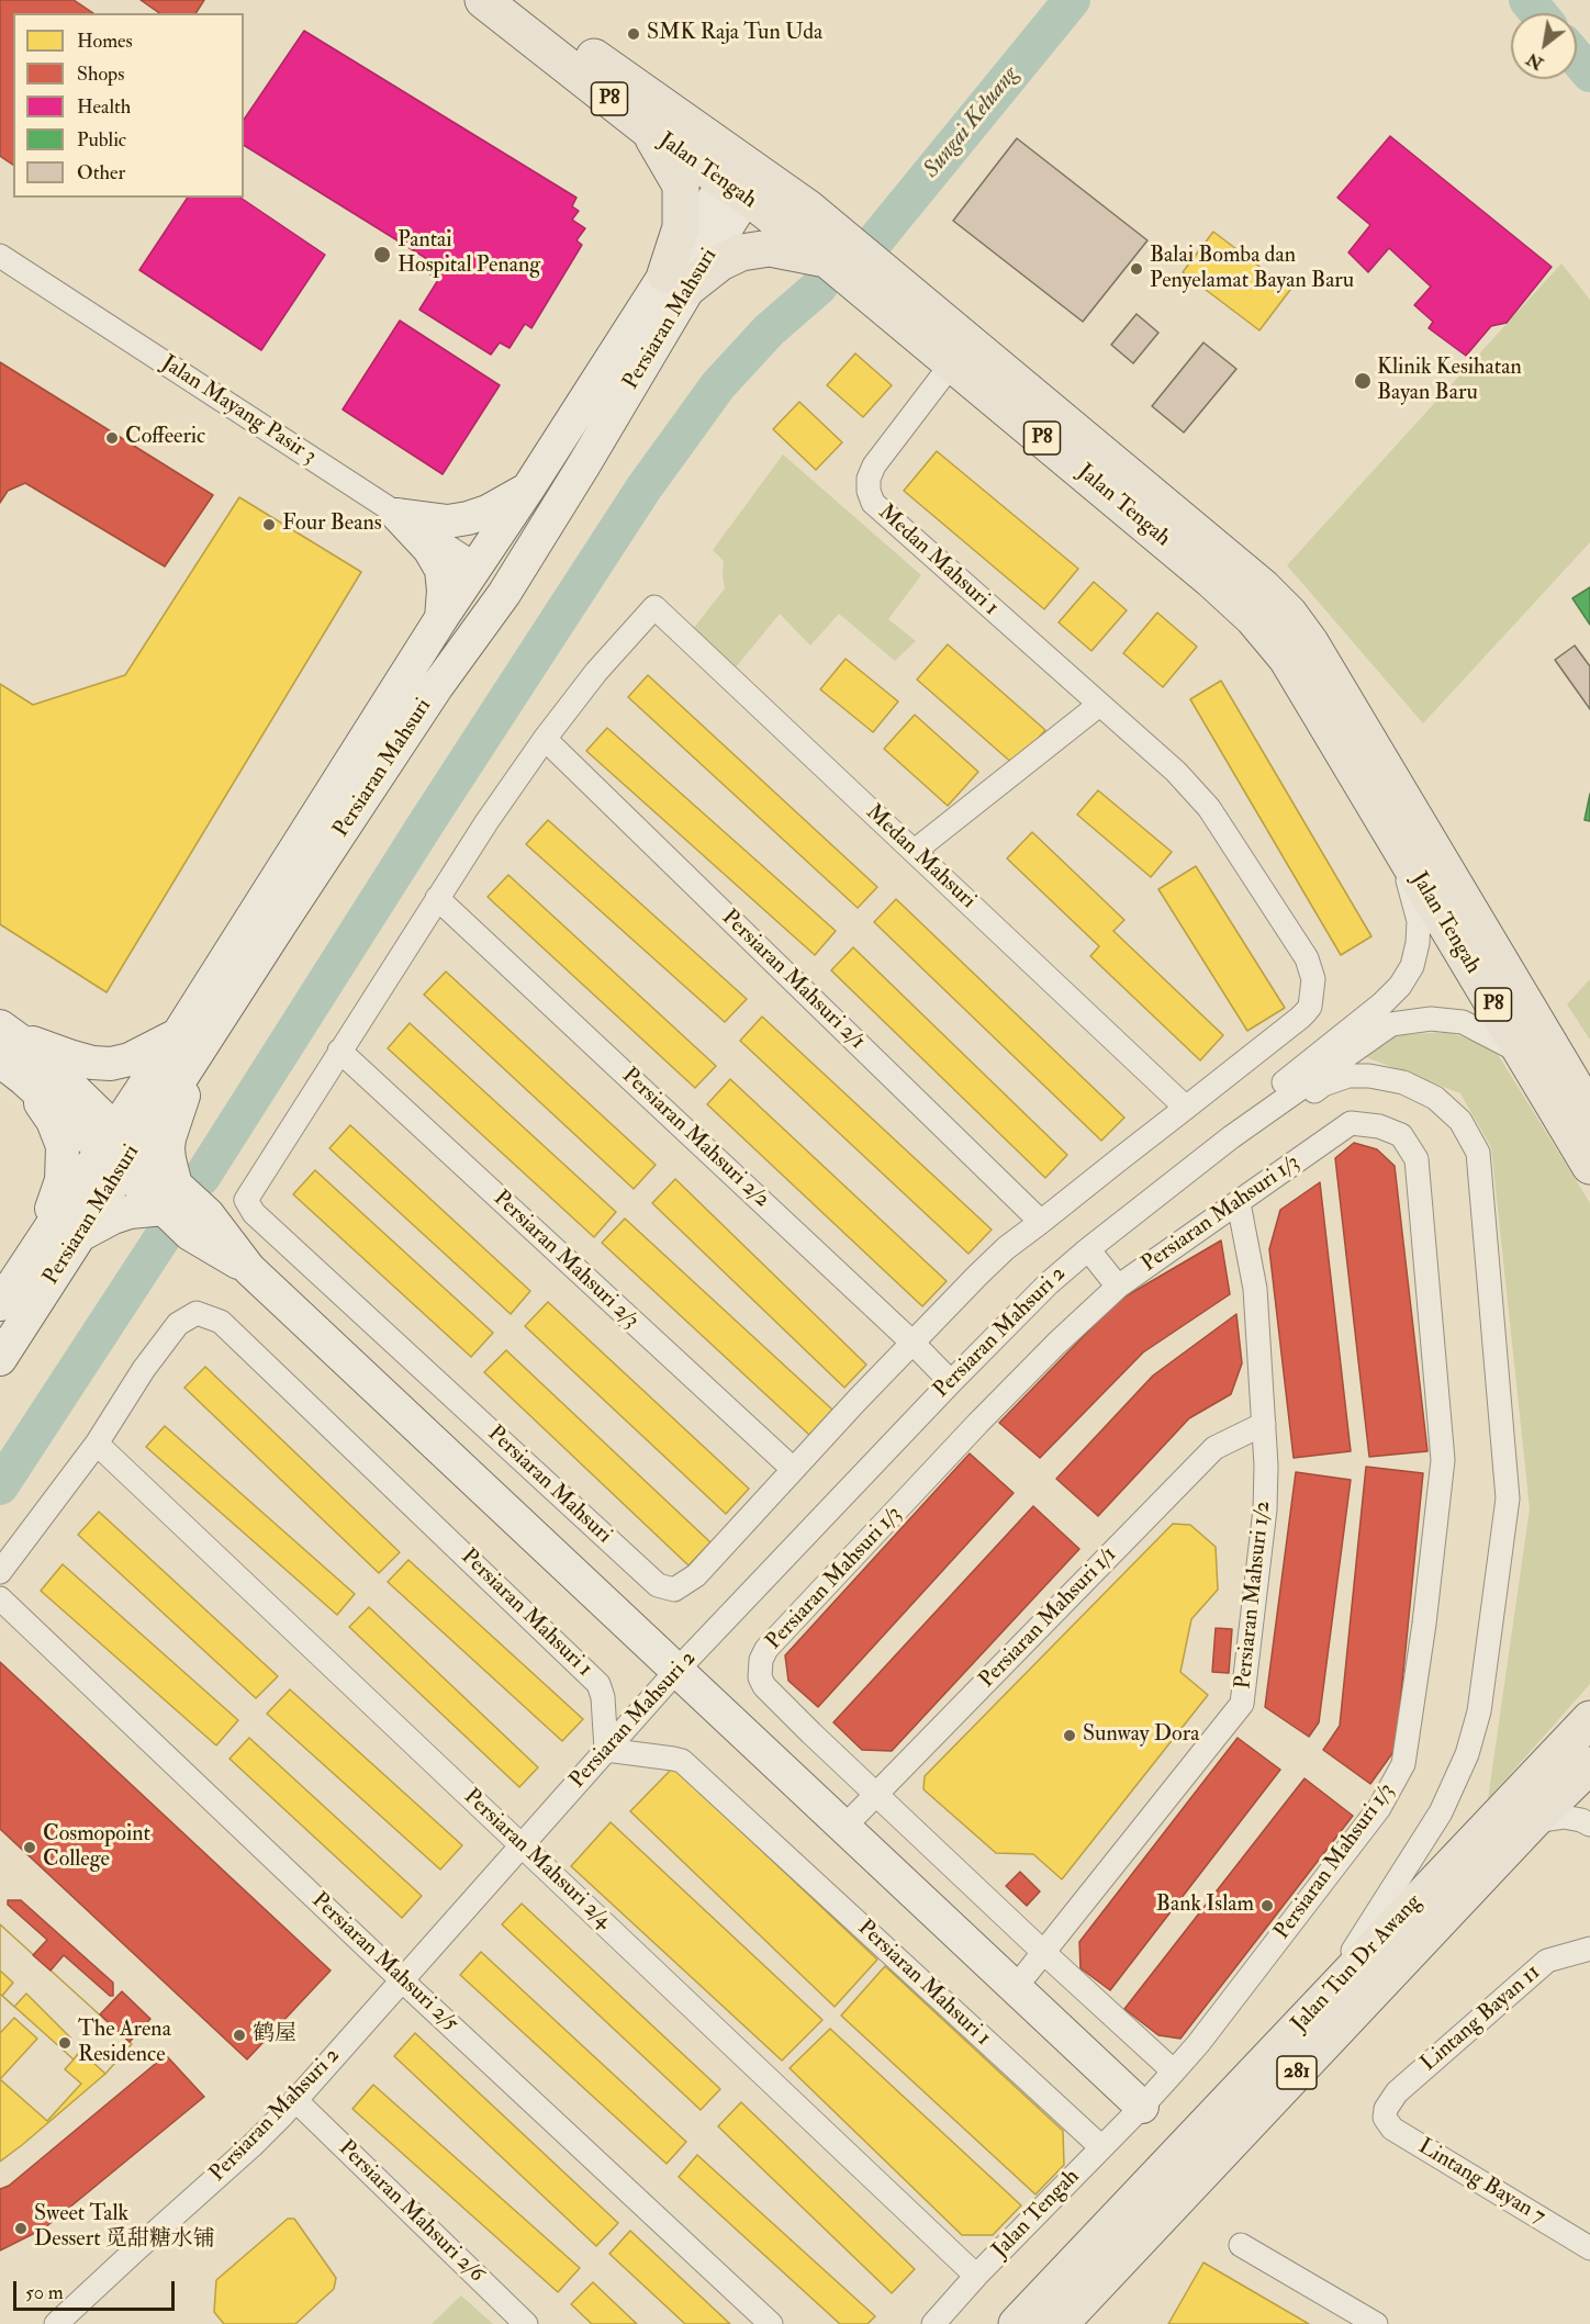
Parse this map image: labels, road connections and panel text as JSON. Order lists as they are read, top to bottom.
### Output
{
  "streets": {
    "main road": [
      "P8",
      "Jalan Tengah",
      "Jalan Tun Dr Awang",
      "281"
    ],
    "street": [
      "Persiaran Mahsuri",
      "Jalan Mayang Pasir 3",
      "Medan Mahsuri 1",
      "Medan Mahsuri",
      "Persiaran Mahsuri 2/1",
      "Persiaran Mahsuri 2/2",
      "Persiaran Mahsuri 1/3",
      "Persiaran Mahsuri 2/3",
      "Persiaran Mahsuri 2",
      "Persiaran Mahsuri 1/2",
      "Persiaran Mahsuri 1",
      "Persiaran Mahsuri 1/1",
      "Persiaran Mahsuri 2/4",
      "Persiaran Mahsuri 2/5",
      "Lintang Bayan 11",
      "Lintang Bayan 7",
      "Persiaran Mahsuri 2/6"
    ]
  },
  "crossings": [
    ["Jalan Tengah", "Persiaran Mahsuri"],
    ["Jalan Tengah", "Medan Mahsuri 1"],
    ["Jalan Tengah", "Persiaran Mahsuri 1/3"],
    ["Jalan Tengah", "Persiaran Mahsuri 1"],
    ["Jalan Tengah", "Persiaran Mahsuri 2/4"],
    ["Persiaran Mahsuri", "Jalan Mayang Pasir 3"],
    ["Persiaran Mahsuri", "Persiaran Mahsuri 2/3"],
    ["Medan Mahsuri 1", "Medan Mahsuri"],
    ["Medan Mahsuri", "Persiaran Mahsuri 2/1"],
    ["Persiaran Mahsuri 2/2", "Persiaran Mahsuri 2"],
    ["Persiaran Mahsuri 1/3", "Persiaran Mahsuri 1/2"],
    ["Persiaran Mahsuri 1/3", "Persiaran Mahsuri 1/1"],
    ["Persiaran Mahsuri 2", "Persiaran Mahsuri 1"],
    ["Persiaran Mahsuri 2", "Persiaran Mahsuri 2/4"],
    ["Persiaran Mahsuri 2", "Persiaran Mahsuri 2/5"],
    ["Persiaran Mahsuri 2", "Persiaran Mahsuri 2/6"],
    ["Persiaran Mahsuri 1/2", "Persiaran Mahsuri 1/1"],
    ["Persiaran Mahsuri 1", "Persiaran Mahsuri 2/4"],
    ["Lintang Bayan 11", "Lintang Bayan 7"]
  ],
  "water": ["Sungai Keluang"],
  "places": [
    "SMK Raja Tun Uda",
    "Pantai Hospital Penang",
    "Balai Bomba dan Penyelamat Bayan Baru",
    "Klinik Kesihatan Bayan Baru",
    "Coffeeric",
    "Four Beans",
    "Sunway Dora",
    "Cosmopoint College",
    "Bank Islam",
    "鹤屋",
    "The Arena Residence",
    "Sweet Talk Dessert 觅甜糖水铺"
  ],
  "legend": [
    "Homes",
    "Shops",
    "Health",
    "Public",
    "Other"
  ],
  "scale_bar": "50 m",
  "north": "bottom left"
}
